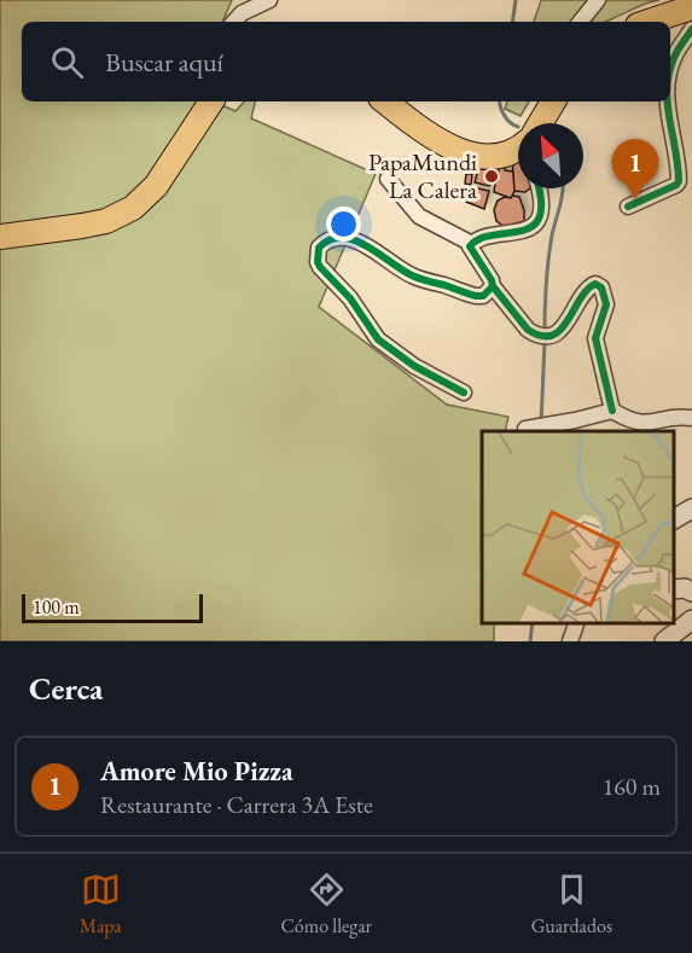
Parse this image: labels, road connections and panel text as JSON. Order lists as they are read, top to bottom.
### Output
{
  "places": ["PapaMundi La Calera"],
  "scale_bar": "100 m",
  "north": "top left",
  "page": {
    "search": "Buscar aquí",
    "pins": "1",
    "scale": "100 m",
    "heading": "Cerca",
    "list": [
      {
        "mark": "1",
        "name": "Amore Mio Pizza",
        "note": "Restaurante · Carrera 3A Este",
        "value": "160 m"
      }
    ],
    "nav": ["Mapa", "Cómo llegar", "Guardados"]
  }
}
